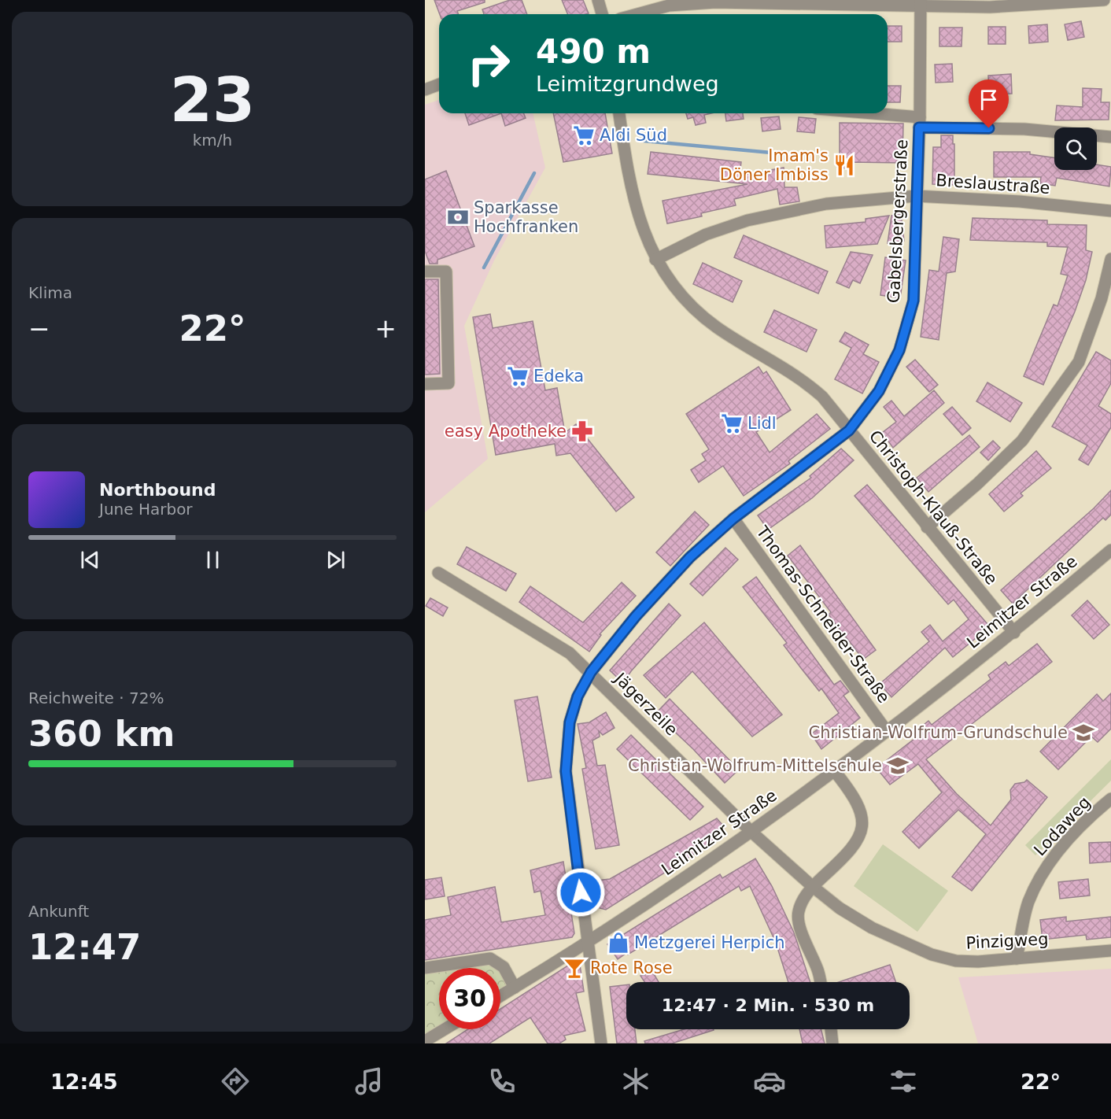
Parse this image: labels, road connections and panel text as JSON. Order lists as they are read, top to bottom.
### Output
{
  "streets": {
    "street": [
      "Breslaustraße",
      "Gabelsbergerstraße",
      "Christoph-Klauß-Straße",
      "Leimitzer Straße",
      "Thomas-Schneider-Straße",
      "Jägerzeile",
      "Lodaweg",
      "Pinzigweg"
    ]
  },
  "crossings": [
    ["Breslaustraße", "Gabelsbergerstraße"],
    ["Breslaustraße", "Christoph-Klauß-Straße"],
    ["Gabelsbergerstraße", "Christoph-Klauß-Straße"],
    ["Gabelsbergerstraße", "Leimitzer Straße"],
    ["Gabelsbergerstraße", "Thomas-Schneider-Straße"],
    ["Gabelsbergerstraße", "Jägerzeile"],
    ["Christoph-Klauß-Straße", "Leimitzer Straße"],
    ["Leimitzer Straße", "Thomas-Schneider-Straße"],
    ["Leimitzer Straße", "Jägerzeile"],
    ["Jägerzeile", "Pinzigweg"],
    ["Lodaweg", "Pinzigweg"]
  ],
  "places": {
    "supermarket": ["Aldi Süd", "Edeka", "Lidl"],
    "restaurant": ["Imam's Döner Imbiss"],
    "bank": ["Sparkasse Hochfranken"],
    "pharmacy": ["easy Apotheke"],
    "school or university": ["Christian-Wolfrum-Grundschule", "Christian-Wolfrum-Mittelschule"],
    "shop": ["Metzgerei Herpich"],
    "bar": ["Rote Rose"]
  },
  "page": {
    "tile": [
      ["23", "km/h"],
      "Klima",
      ["Reichweite · 72%", "360 km"],
      ["Ankunft", "12:47"]
    ],
    "turn": ["490 m", "Leimitzgrundweg"],
    "heat": ["−", "22°", "+"],
    "song": ["Northbound", "June Harbor"],
    "limit": "30",
    "trip": "12:47 · 2 Min. · 530 m",
    "tabs": ["12:45", "22°"]
  }
}
